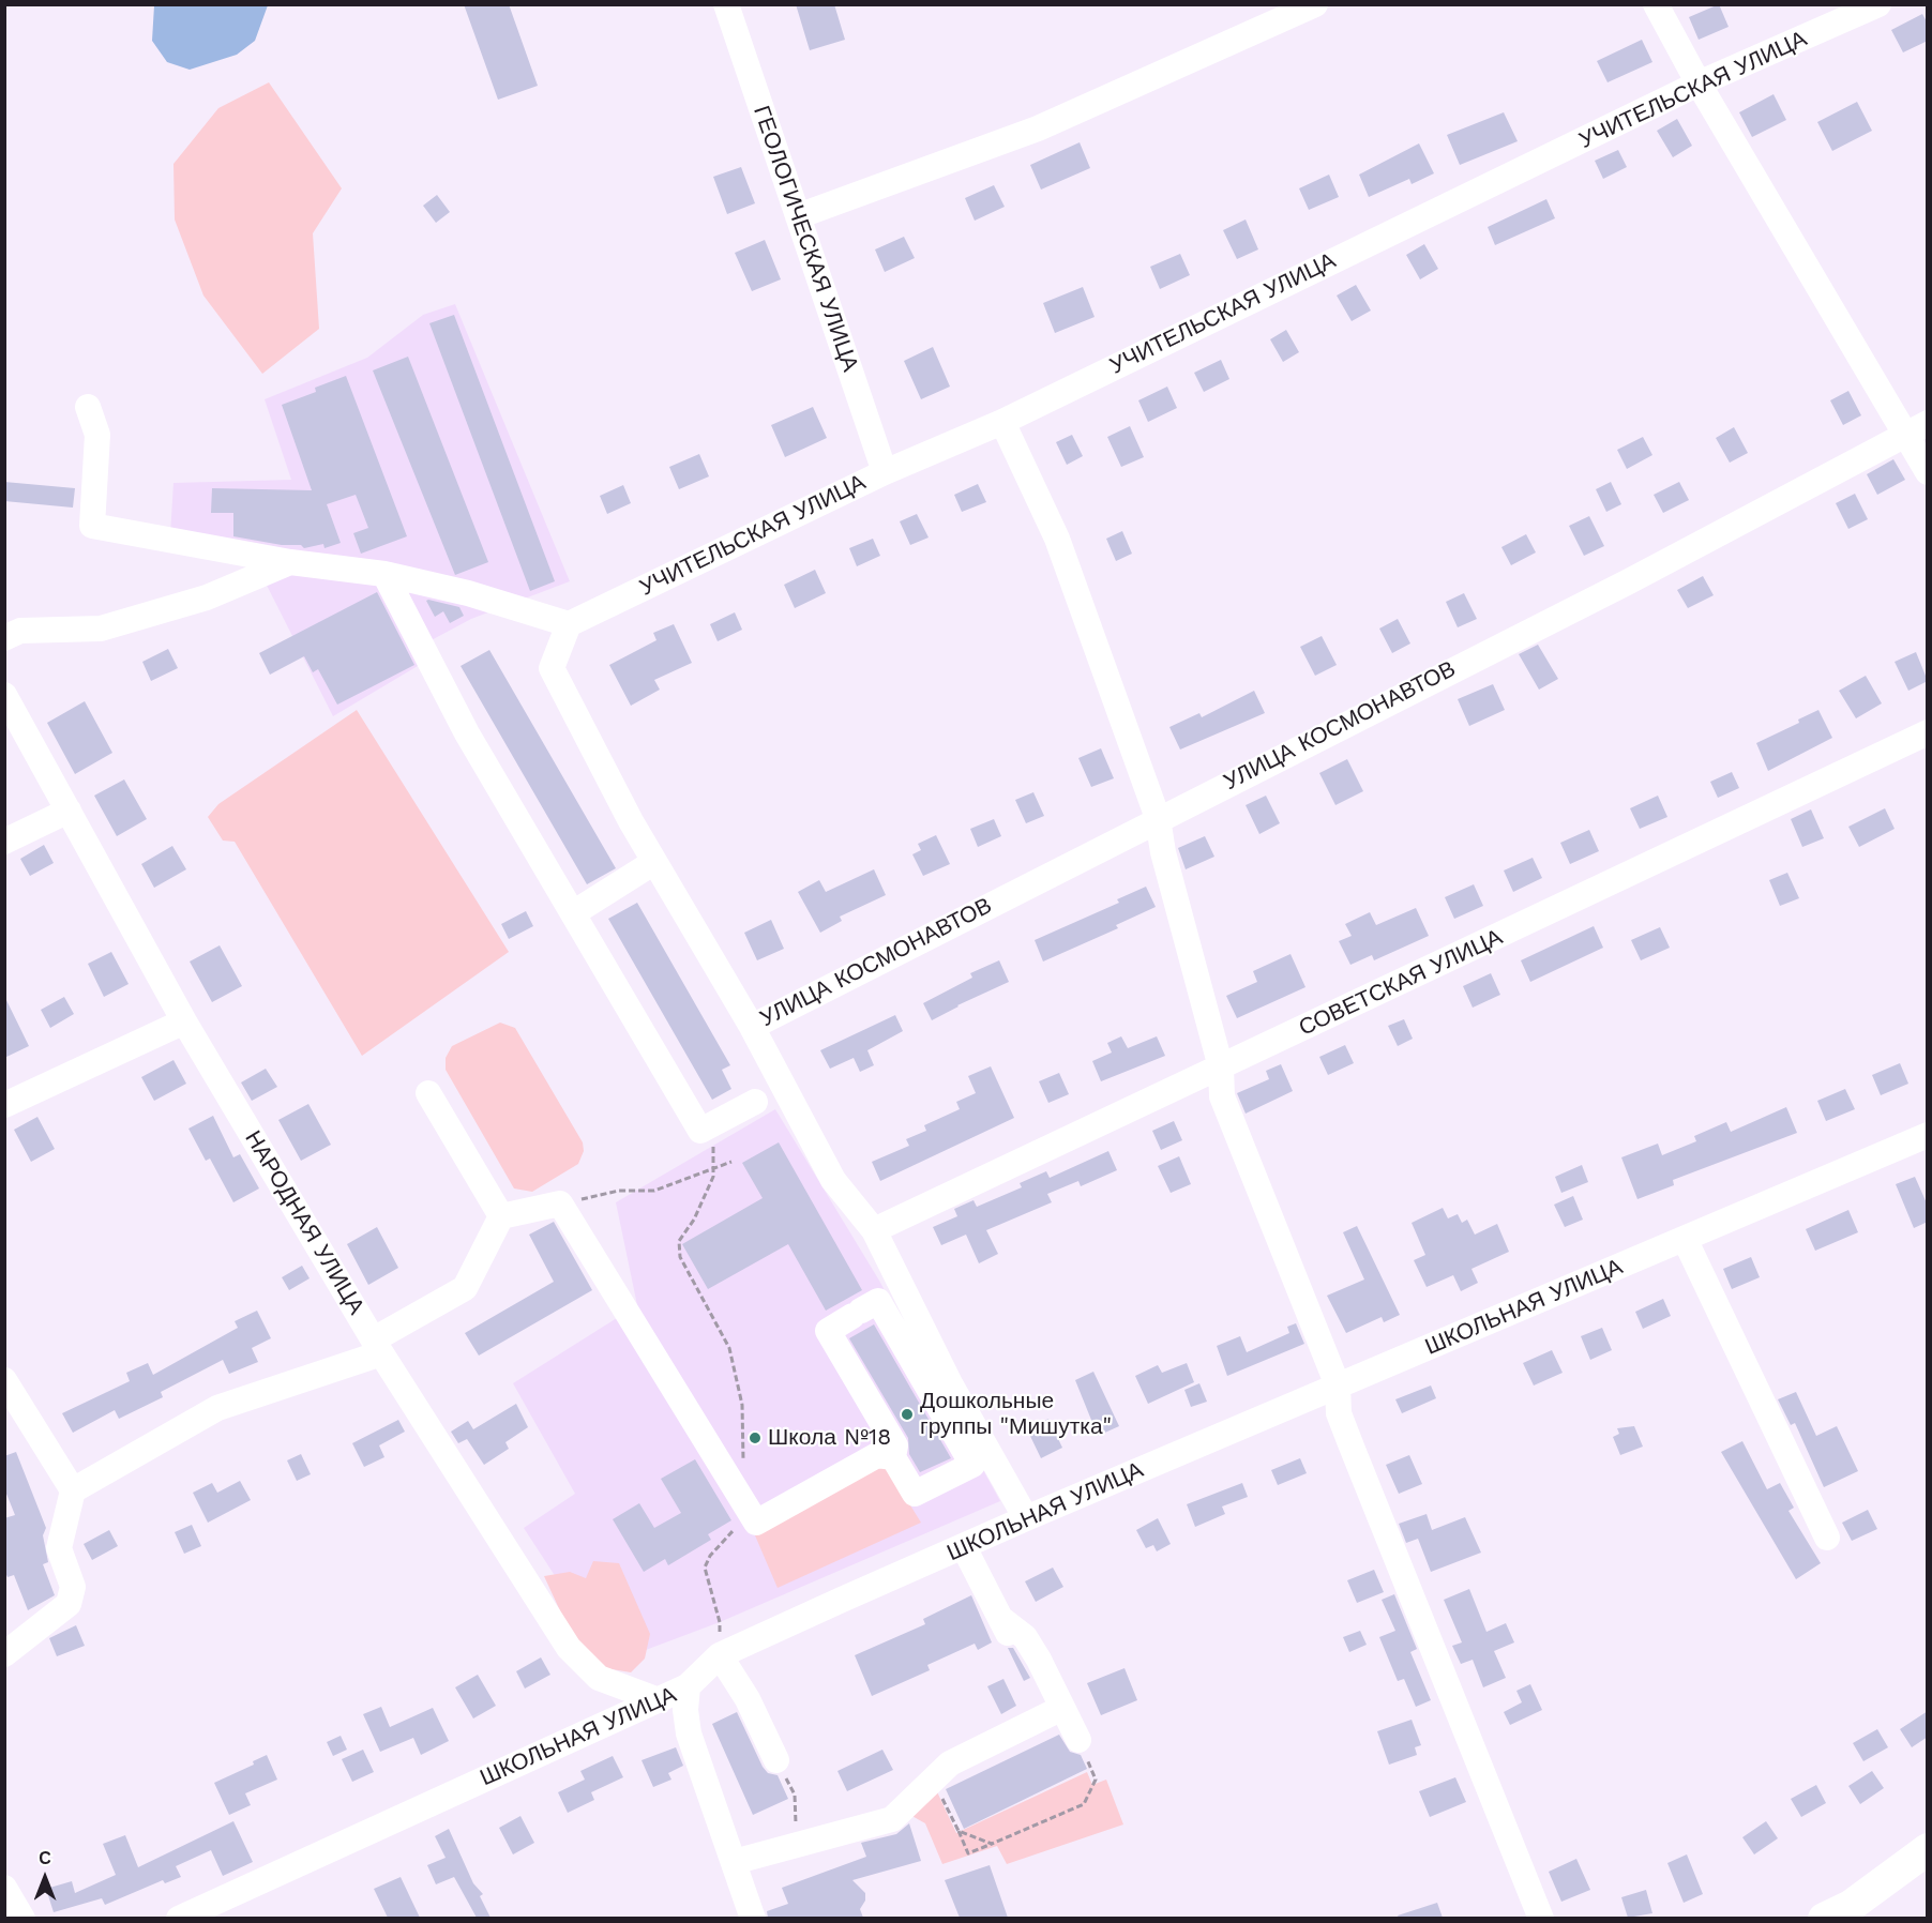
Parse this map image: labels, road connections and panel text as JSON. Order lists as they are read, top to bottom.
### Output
{
  "streets": {
    "street": [
      "УЧИТЕЛЬСКАЯ УЛИЦА",
      "ГЕОЛОГИЧЕСКАЯ УЛИЦА",
      "УЛИЦА КОСМОНАВТОВ",
      "СОВЕТСКАЯ УЛИЦА",
      "НАРОДНАЯ УЛИЦА",
      "ШКОЛЬНАЯ УЛИЦА"
    ]
  },
  "crossings": [
    ["УЧИТЕЛЬСКАЯ УЛИЦА", "ГЕОЛОГИЧЕСКАЯ УЛИЦА"],
    ["НАРОДНАЯ УЛИЦА", "ШКОЛЬНАЯ УЛИЦА"]
  ],
  "places": ["Дошкольные группы \"Мишутка\"", "Школа №18"],
  "north": "top"
}
